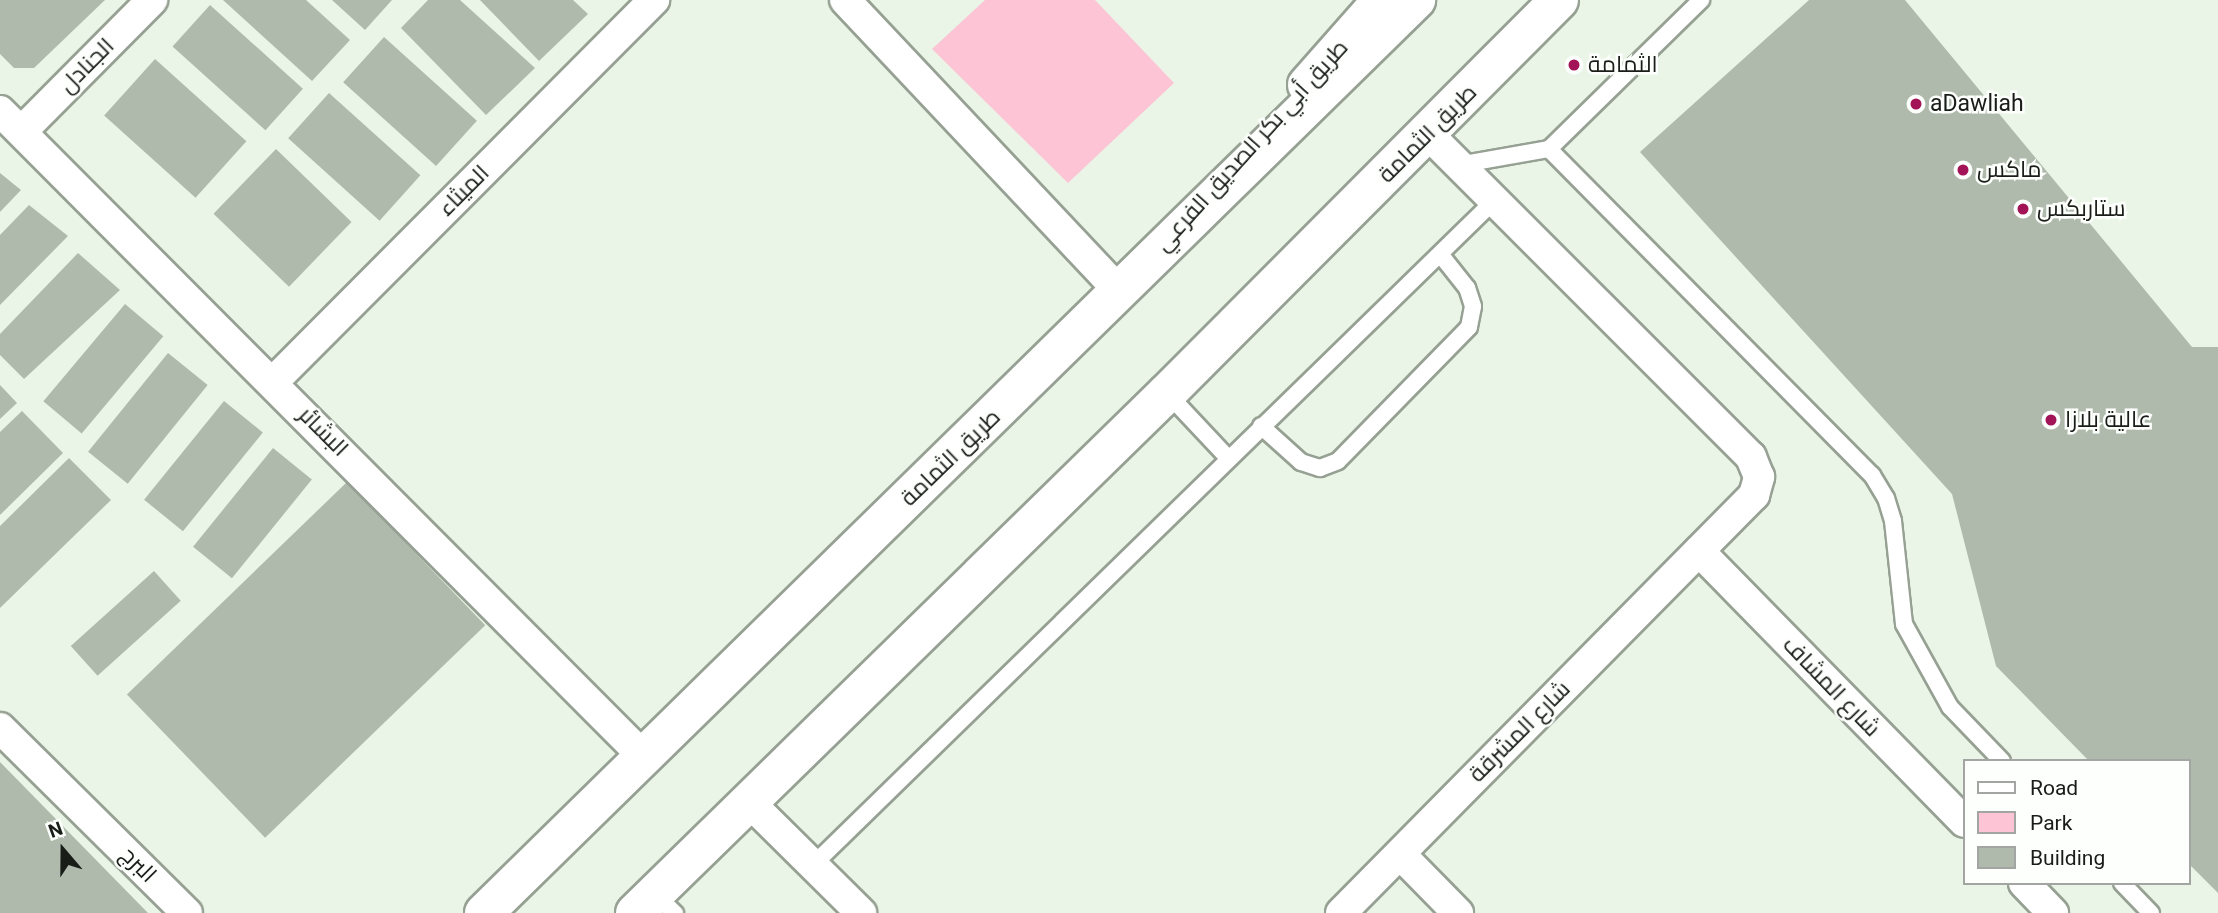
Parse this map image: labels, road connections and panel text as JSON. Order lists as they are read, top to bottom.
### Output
{
  "streets": {
    "main road": ["طريق الثمامة", "طريق أبي بكر الصديق الفرعي"],
    "street": [
      "الجنادل",
      "الميثاء",
      "البشائر",
      "شارع المشاف",
      "شارع المشرقة",
      "البرج"
    ]
  },
  "crossings": [
    ["الجنادل", "البشائر"],
    ["طريق الثمامة", "طريق أبي بكر الصديق الفرعي"],
    ["طريق الثمامة", "البشائر"],
    ["الميثاء", "البشائر"],
    ["شارع المشاف", "شارع المشرقة"]
  ],
  "places": [
    "الثمامة",
    "aDawliah",
    "ماكس",
    "ستاربكس",
    "عالية بلازا"
  ],
  "legend": ["Road", "Park", "Building"],
  "north": "top"
}
